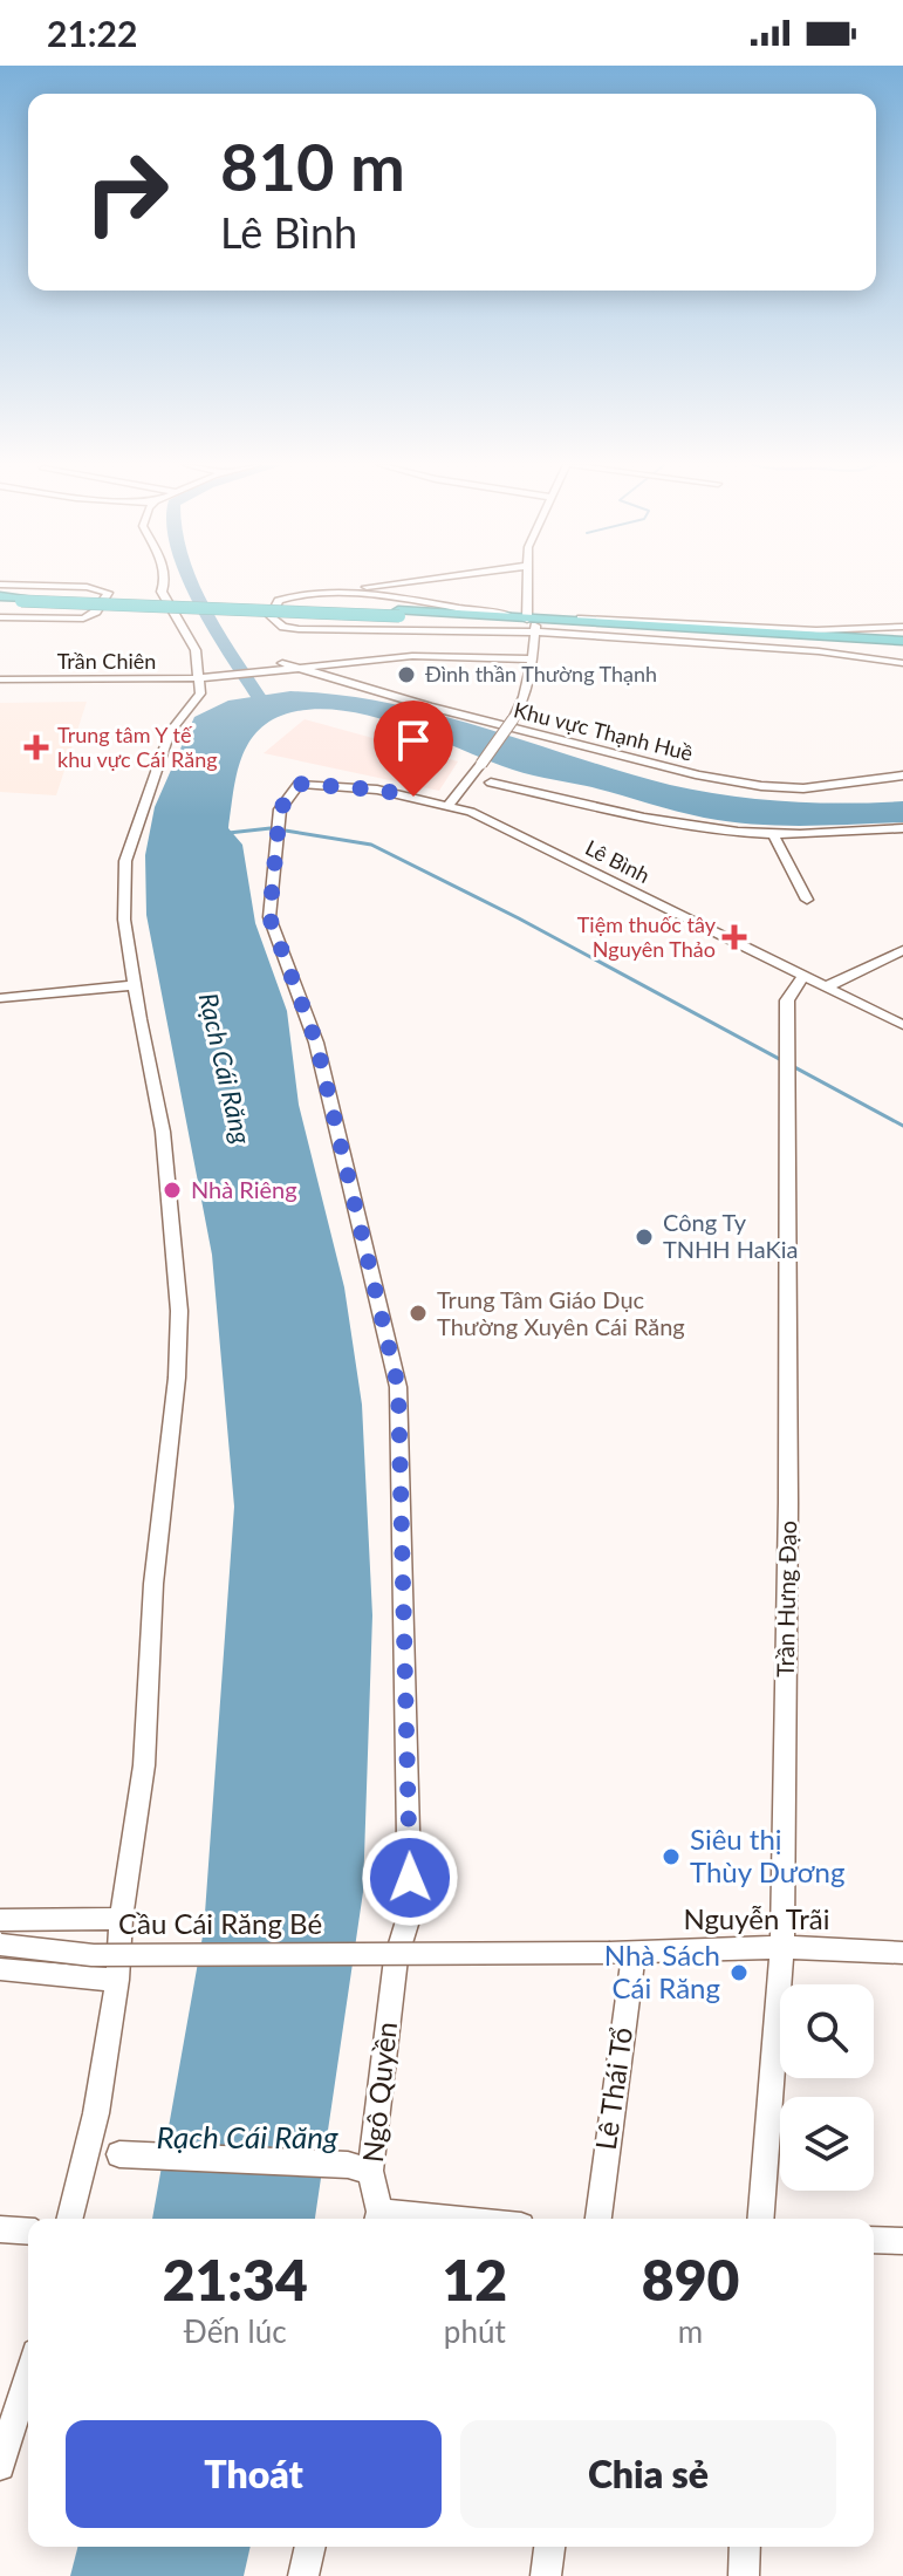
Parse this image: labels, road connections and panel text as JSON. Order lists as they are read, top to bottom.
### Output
{
  "streets": {
    "street": [
      "Trần Chiên",
      "Khu vực Thạnh Huề",
      "Lê Bình",
      "Trần Hưng Đạo",
      "Nguyễn Trãi",
      "Cầu Cái Răng Bé",
      "Lê Thái Tổ",
      "Ngô Quyền"
    ]
  },
  "crossings": [
    ["Trần Chiên", "Khu vực Thạnh Huề"],
    ["Lê Bình", "Trần Hưng Đạo"],
    ["Lê Bình", "Ngô Quyền"],
    ["Trần Hưng Đạo", "Nguyễn Trãi"],
    ["Nguyễn Trãi", "Cầu Cái Răng Bé"],
    ["Nguyễn Trãi", "Lê Thái Tổ"],
    ["Cầu Cái Răng Bé", "Lê Thái Tổ"]
  ],
  "water": ["Rạch Cái Răng"],
  "places": {
    "other": [
      "Đình thần Thường Thạnh",
      "Nhà Riêng",
      "Công Ty TNHH HaKia",
      "Trung Tâm Giáo Dục Thường Xuyên Cái Răng",
      "Siêu thị Thùy Dương",
      "Nhà Sách Cái Răng"
    ],
    "health": ["Trung tâm Y tế khu vực Cái Răng", "Tiệm thuốc tây Nguyên Thảo"]
  },
  "page": {
    "status": "21:22",
    "turn": ["810 m", "Lê Bình"],
    "eta": [
      "21:34",
      "Đến lúc",
      "12",
      "phút",
      "890",
      "m"
    ],
    "buttons": ["Thoát", "Chia sẻ"]
  }
}
